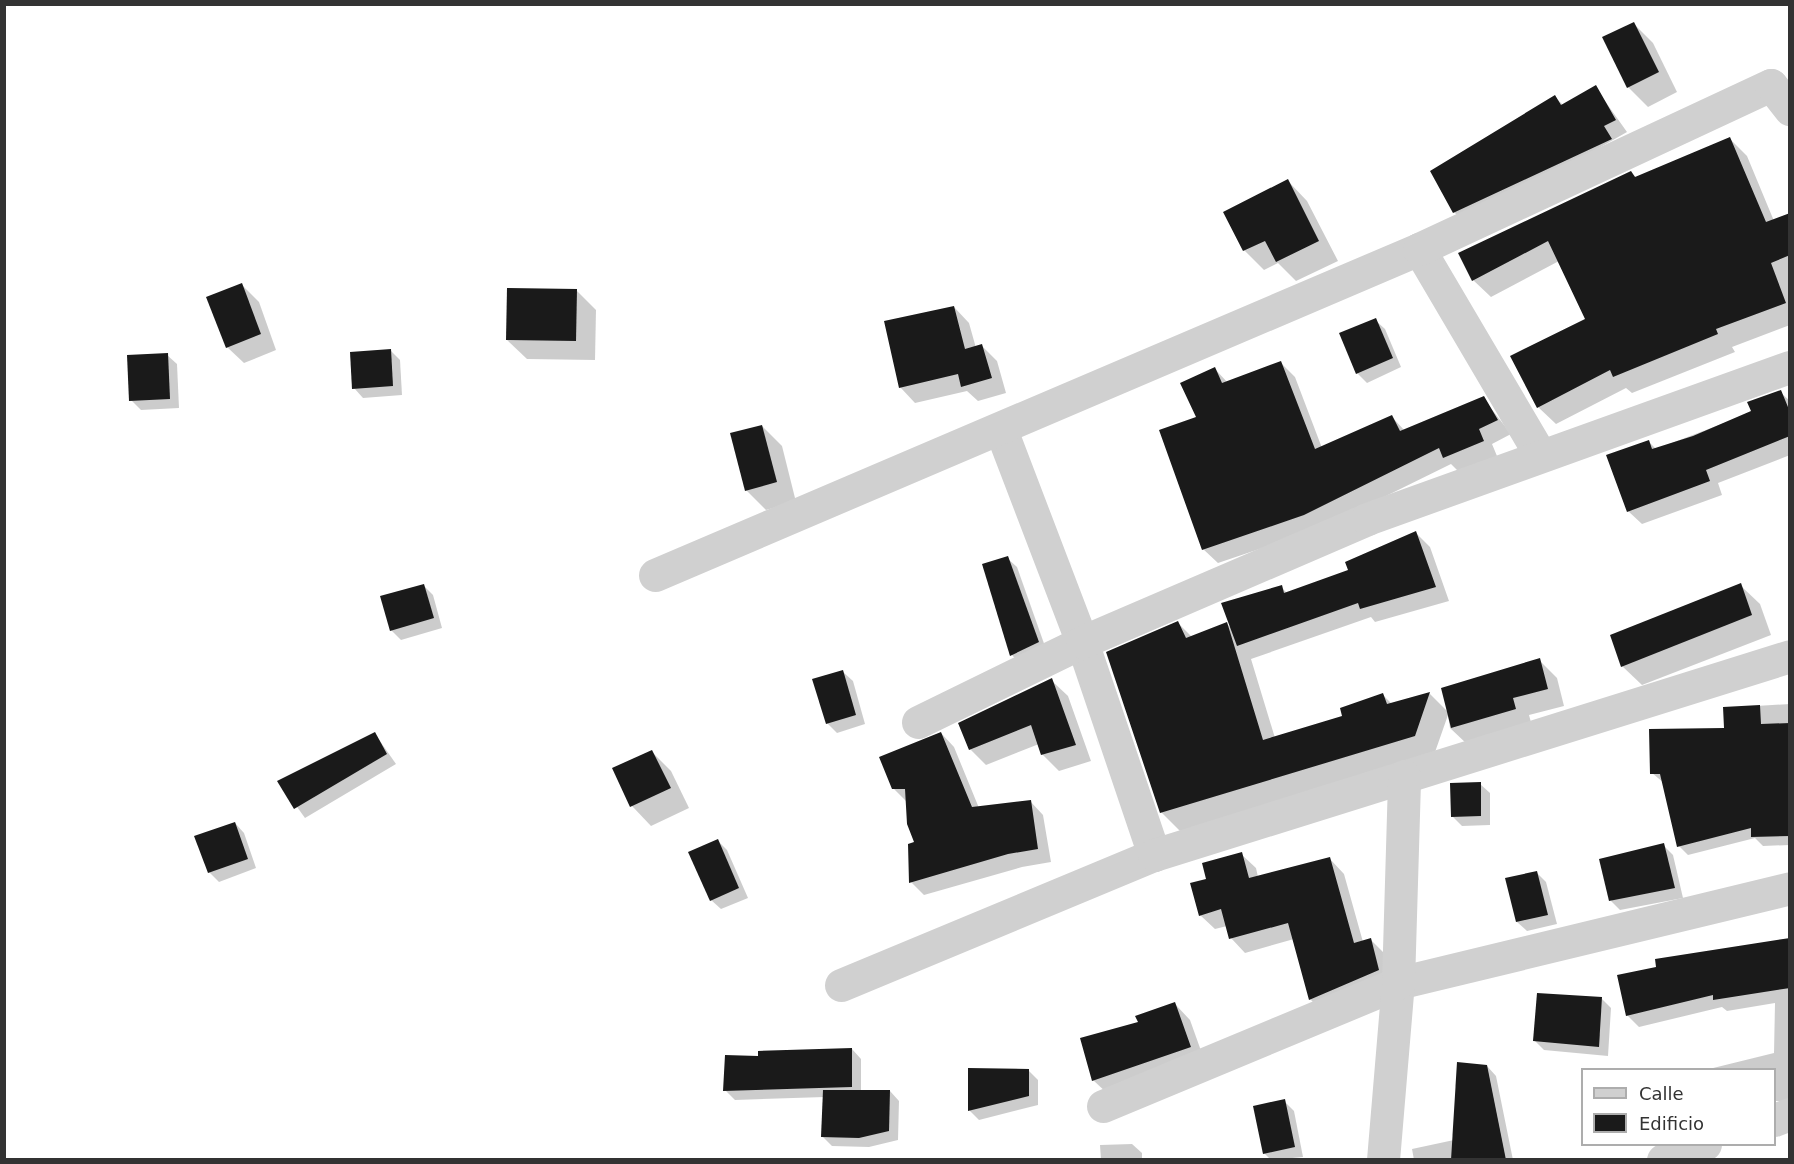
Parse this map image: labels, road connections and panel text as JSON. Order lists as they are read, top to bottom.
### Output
{
  "legend": ["Calle", "Edificio"]
}
